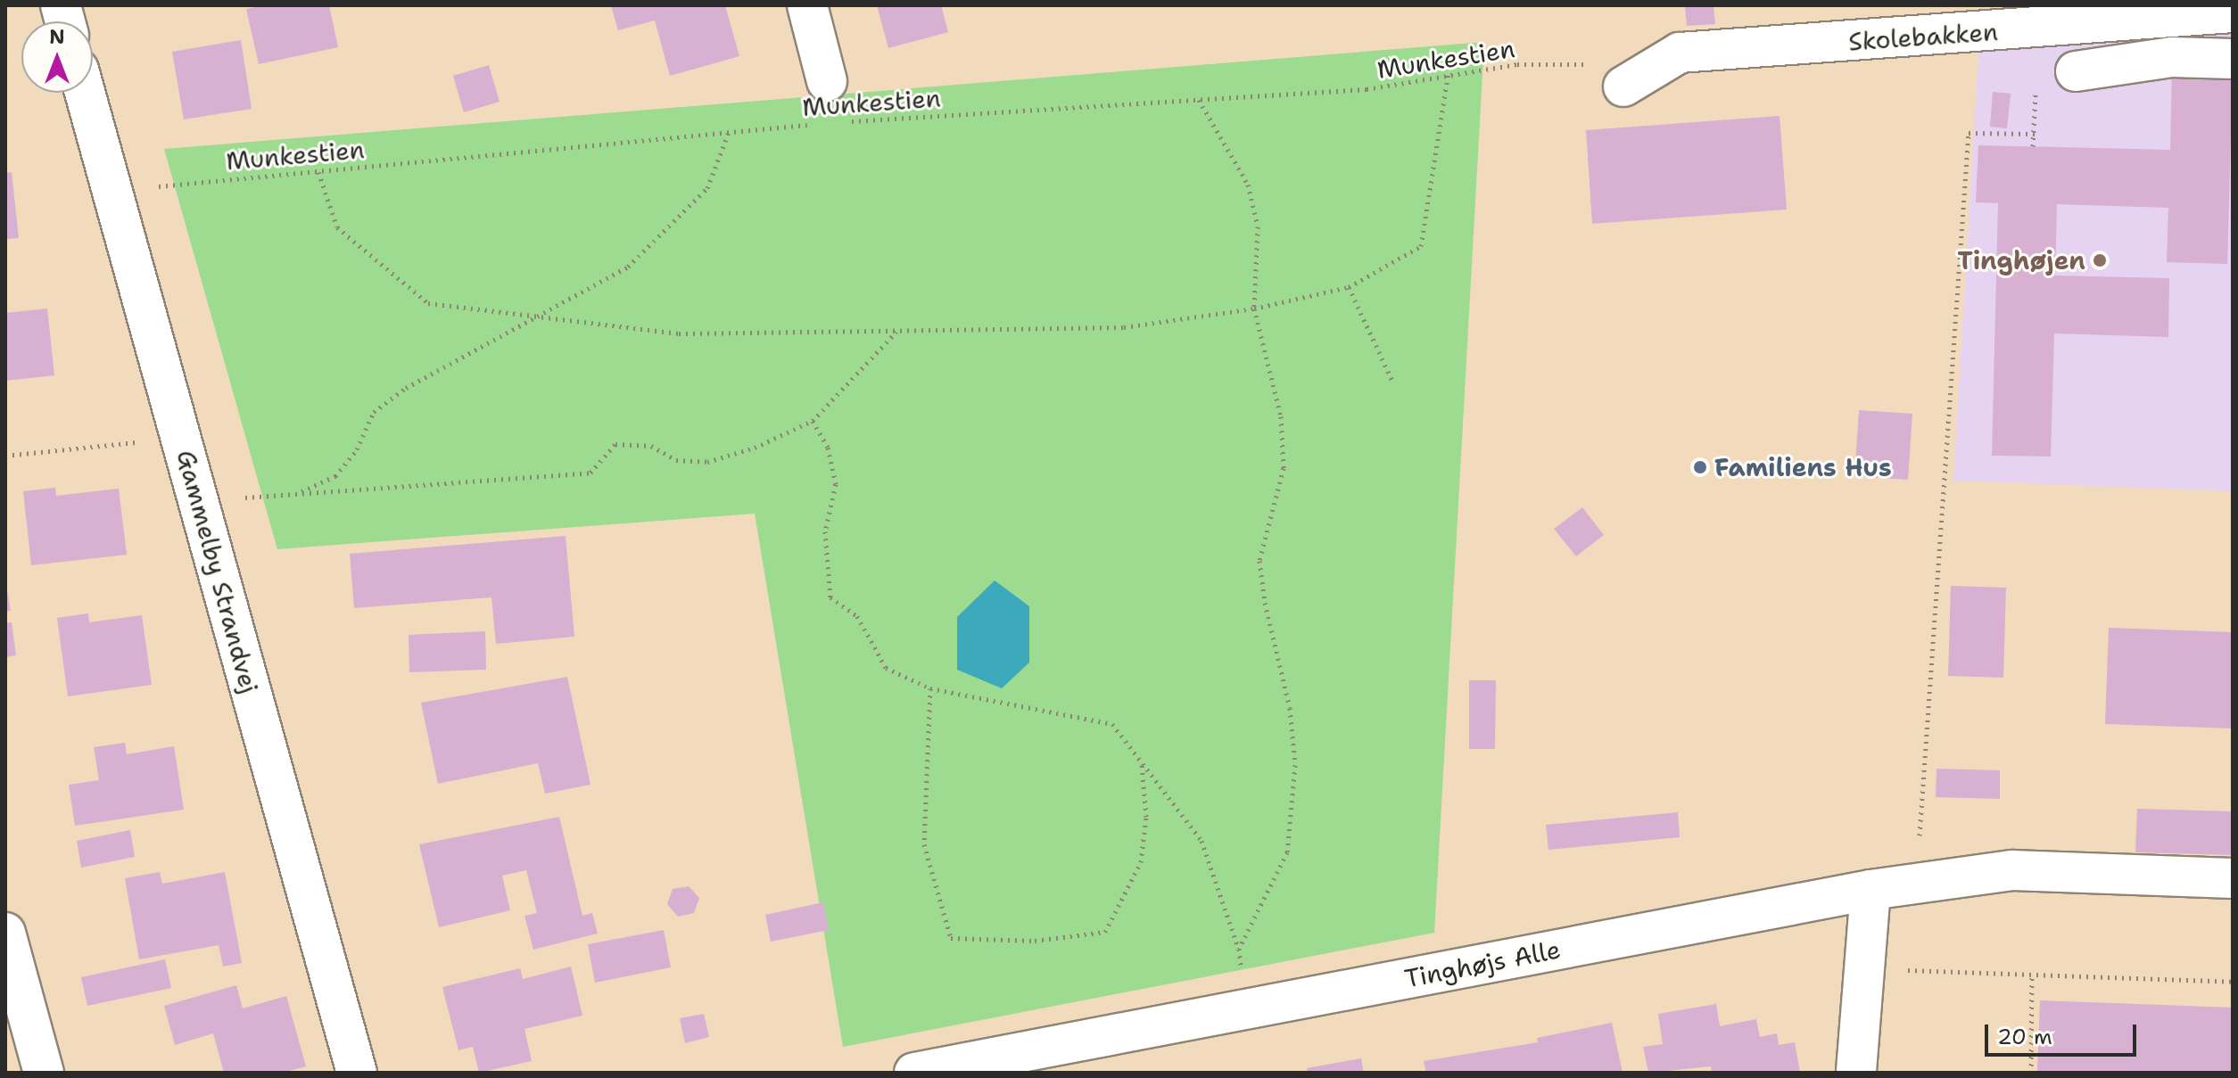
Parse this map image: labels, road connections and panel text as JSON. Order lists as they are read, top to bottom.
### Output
{
  "streets": {
    "street": ["Skolebakken", "Gammelby Strandvej", "Tinghøjs Alle"],
    "path": ["Munkestien"]
  },
  "crossings": [
    ["Skolebakken", "Munkestien"],
    ["Munkestien", "Gammelby Strandvej"]
  ],
  "places": ["Tinghøjen", "Familiens Hus"],
  "scale_bar": "20 m",
  "north": "top"
}
